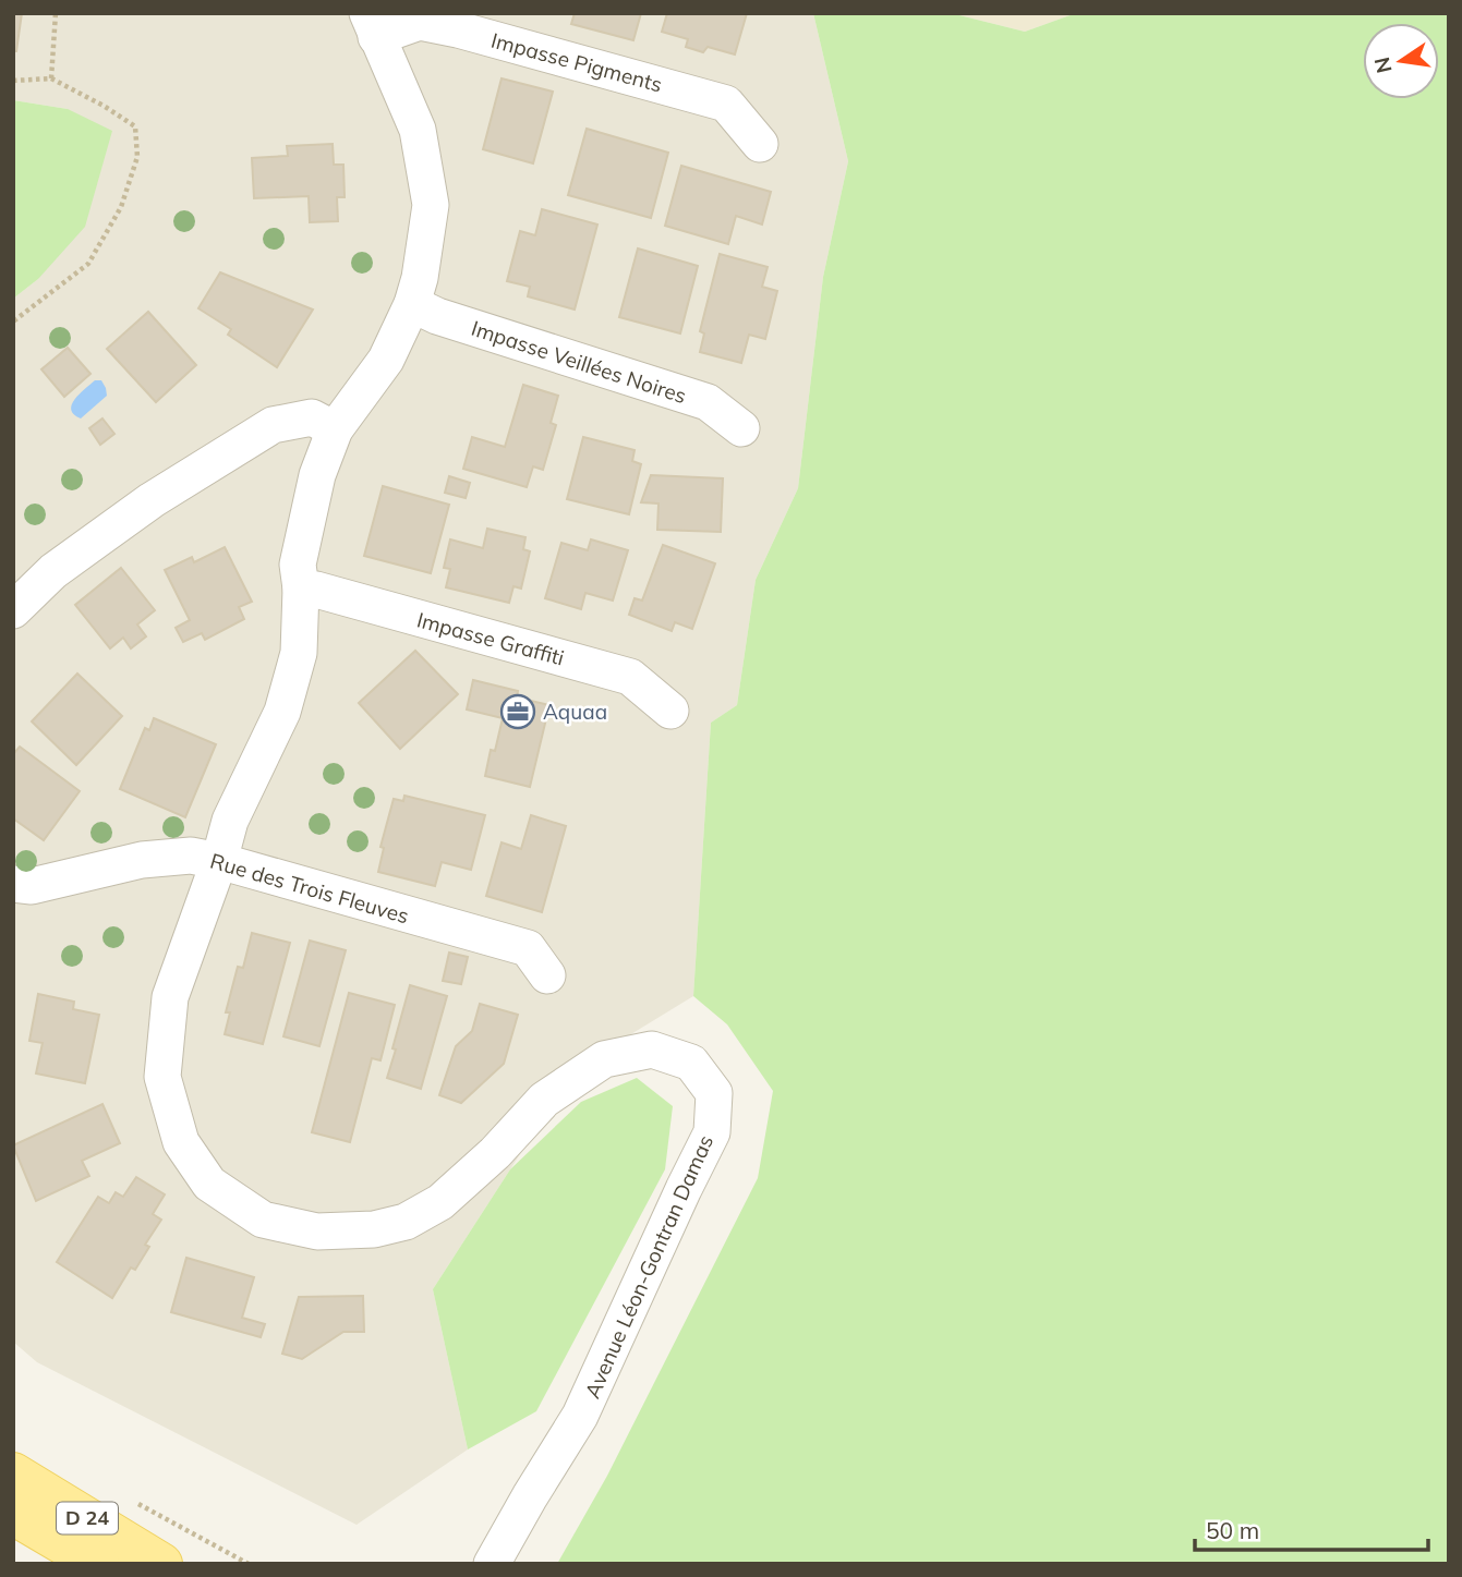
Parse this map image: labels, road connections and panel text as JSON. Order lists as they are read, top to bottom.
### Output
{
  "streets": {
    "main road": ["D 24"],
    "street": [
      "Impasse Pigments",
      "Impasse Veillées Noires",
      "Impasse Graffiti",
      "Rue des Trois Fleuves",
      "Avenue Léon-Gontran Damas"
    ]
  },
  "crossings": [
    ["Impasse Pigments", "Avenue Léon-Gontran Damas"],
    ["Impasse Veillées Noires", "Avenue Léon-Gontran Damas"],
    ["Impasse Graffiti", "Avenue Léon-Gontran Damas"],
    ["Rue des Trois Fleuves", "Avenue Léon-Gontran Damas"]
  ],
  "places": {
    "office": ["Aquaa"]
  },
  "scale_bar": "50 m",
  "north": "left"
}
